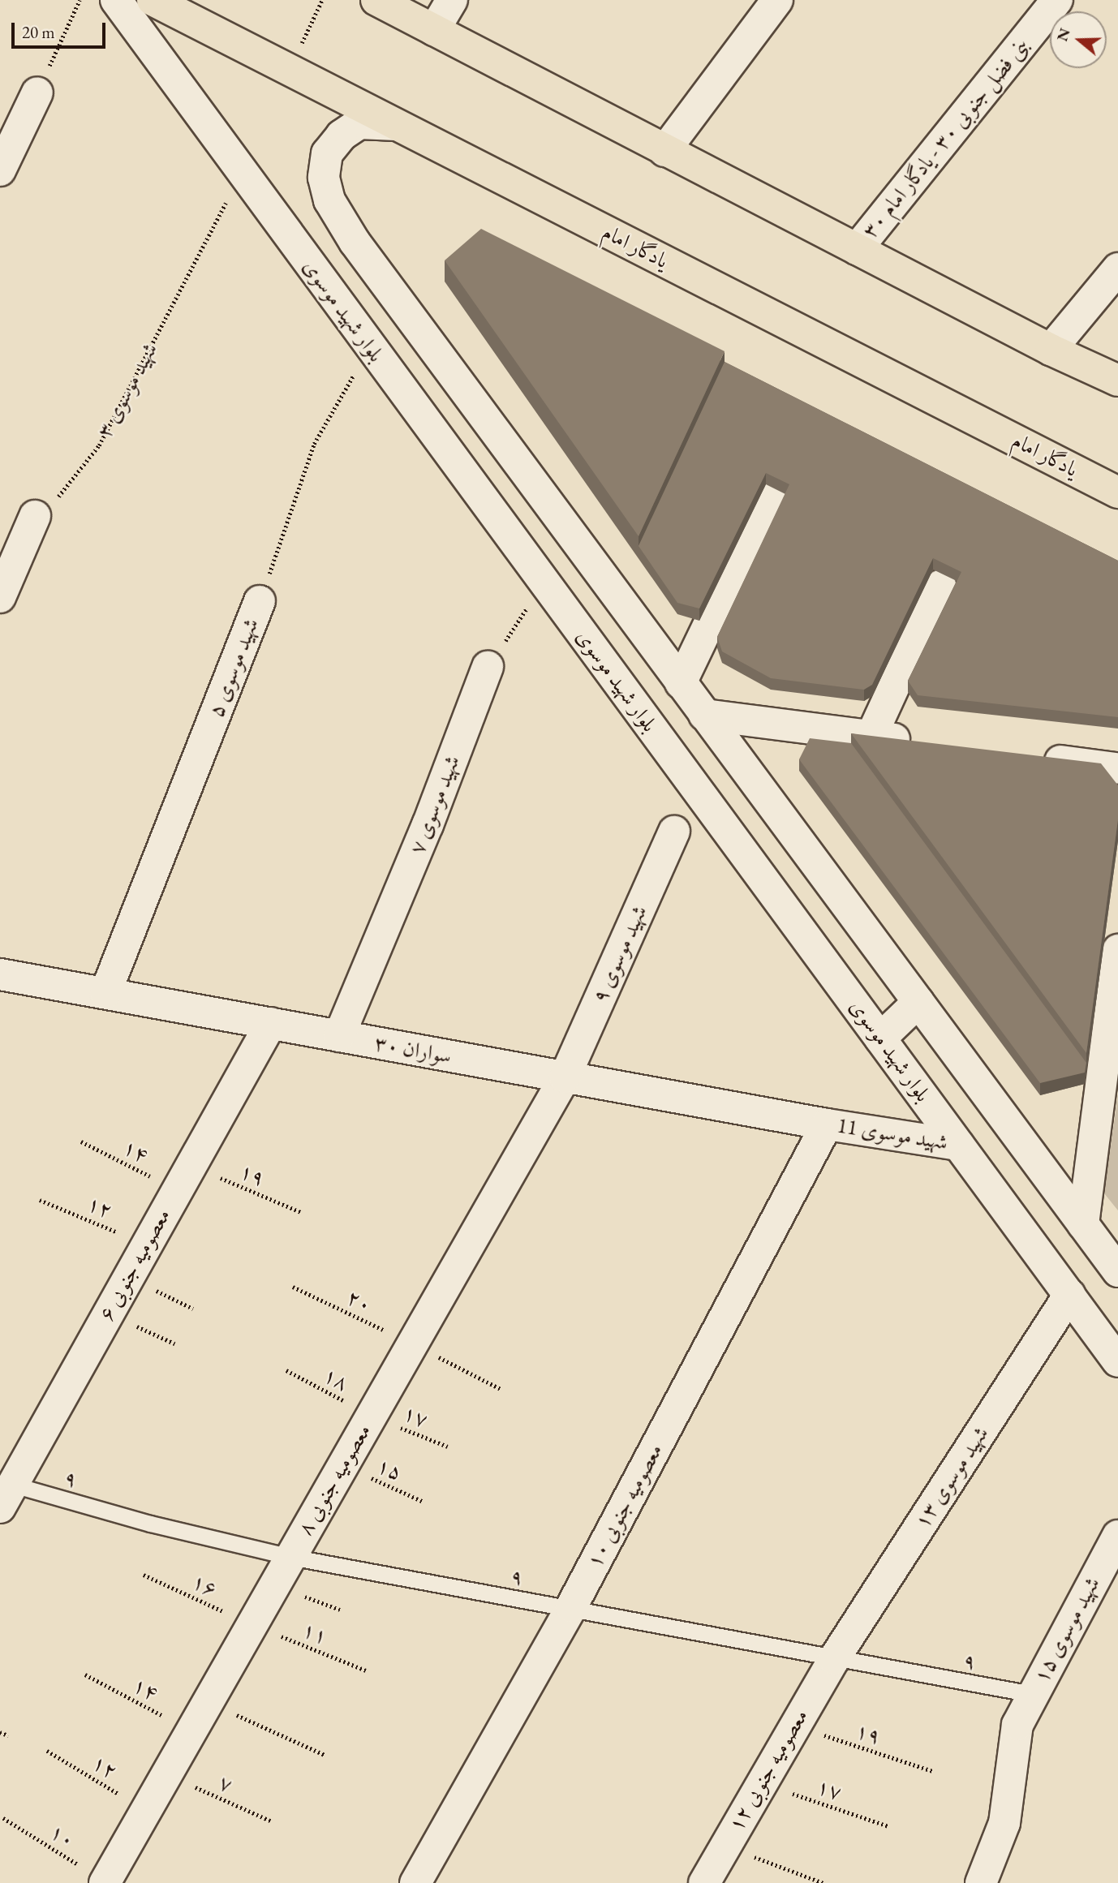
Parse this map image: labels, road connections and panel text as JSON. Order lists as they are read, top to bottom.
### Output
{
  "streets": {
    "main road": ["یادگار امام"],
    "street": [
      "بنی فضل جنوبی ۳۰ - یادگار امام ۳۰",
      "بلوار شهید موسوی",
      "شهید موسوی ۵",
      "شهید موسوی ۷",
      "شهید موسوی ۹",
      "سواران ۳۰",
      "شهید موسوی 11",
      "معصومیه جنوبی ۶",
      "شهید موسوی ۱۳",
      "معصومیه جنوبی ۸",
      "معصومیه جنوبی ۱۰",
      "شهید موسوی ۱۵",
      "معصومیه جنوبی ۱۲"
    ],
    "lane": ["۹"],
    "path": [
      "شهید موسوی ۳",
      "۱۴",
      "۱۹",
      "۱۲",
      "۲۰",
      "۱۸",
      "۱۷",
      "۱۵",
      "۱۶",
      "۱۱",
      "۷",
      "۱۰"
    ]
  },
  "crossings": [
    ["بلوار شهید موسوی", "شهید موسوی ۳"],
    ["بلوار شهید موسوی", "شهید موسوی ۵"],
    ["بلوار شهید موسوی", "شهید موسوی 11"],
    ["بلوار شهید موسوی", "شهید موسوی ۱۳"],
    ["شهید موسوی ۵", "سواران ۳۰"],
    ["شهید موسوی ۷", "سواران ۳۰"],
    ["شهید موسوی ۹", "سواران ۳۰"],
    ["شهید موسوی ۹", "معصومیه جنوبی ۸"],
    ["سواران ۳۰", "شهید موسوی 11"],
    ["سواران ۳۰", "معصومیه جنوبی ۶"],
    ["سواران ۳۰", "معصومیه جنوبی ۸"],
    ["سواران ۳۰", "معصومیه جنوبی ۱۰"],
    ["شهید موسوی 11", "معصومیه جنوبی ۱۰"],
    ["۱۴", "۱۹"],
    ["۱۴", "معصومیه جنوبی ۶"],
    ["۱۴", "معصومیه جنوبی ۸"],
    ["۱۹", "معصومیه جنوبی ۶"],
    ["۱۹", "معصومیه جنوبی ۱۲"],
    ["۱۲", "معصومیه جنوبی ۶"],
    ["۱۲", "معصومیه جنوبی ۸"],
    ["معصومیه جنوبی ۶", "۹"],
    ["۲۰", "معصومیه جنوبی ۸"],
    ["۱۸", "۱۷"],
    ["۱۸", "معصومیه جنوبی ۸"],
    ["۱۷", "معصومیه جنوبی ۸"],
    ["۱۷", "معصومیه جنوبی ۱۲"],
    ["۱۵", "معصومیه جنوبی ۸"],
    ["شهید موسوی ۱۳", "۹"],
    ["شهید موسوی ۱۳", "معصومیه جنوبی ۱۲"],
    ["۹", "معصومیه جنوبی ۸"],
    ["۹", "معصومیه جنوبی ۱۰"],
    ["۹", "شهید موسوی ۱۵"],
    ["۹", "معصومیه جنوبی ۱۲"],
    ["معصومیه جنوبی ۸", "۱۶"],
    ["معصومیه جنوبی ۸", "۱۱"],
    ["معصومیه جنوبی ۸", "۷"],
    ["معصومیه جنوبی ۸", "۱۰"],
    ["۱۶", "۱۱"]
  ],
  "scale_bar": "20 m",
  "north": "left"
}
